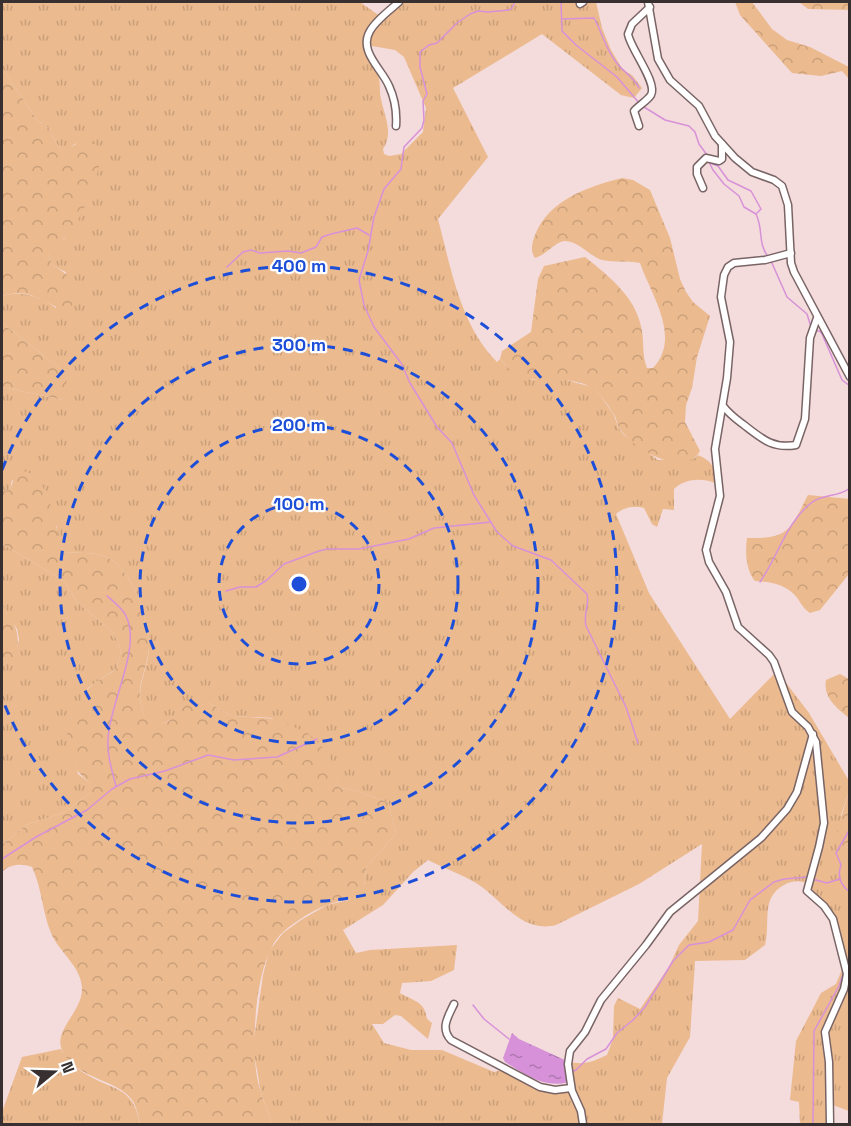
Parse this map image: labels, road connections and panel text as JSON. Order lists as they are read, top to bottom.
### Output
{
  "north": "right",
  "rings": [
    "400 m",
    "300 m",
    "200 m",
    "100 m"
  ]
}
